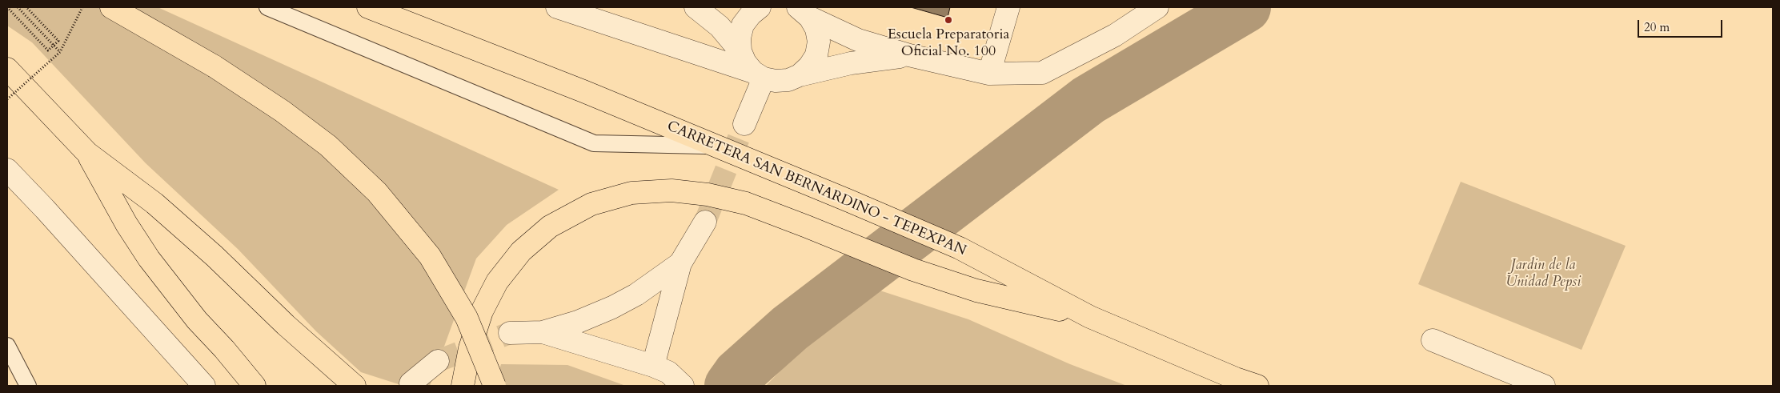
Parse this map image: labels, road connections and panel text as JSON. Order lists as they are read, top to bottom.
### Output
{
  "streets": {
    "highway": ["CARRETERA SAN BERNARDINO - TEPEXPAN"]
  },
  "parks": ["Jardin de la Unidad Pepsi"],
  "places": ["Escuela Preparatoria Oficial No. 100"],
  "scale_bar": "20 m"
}
